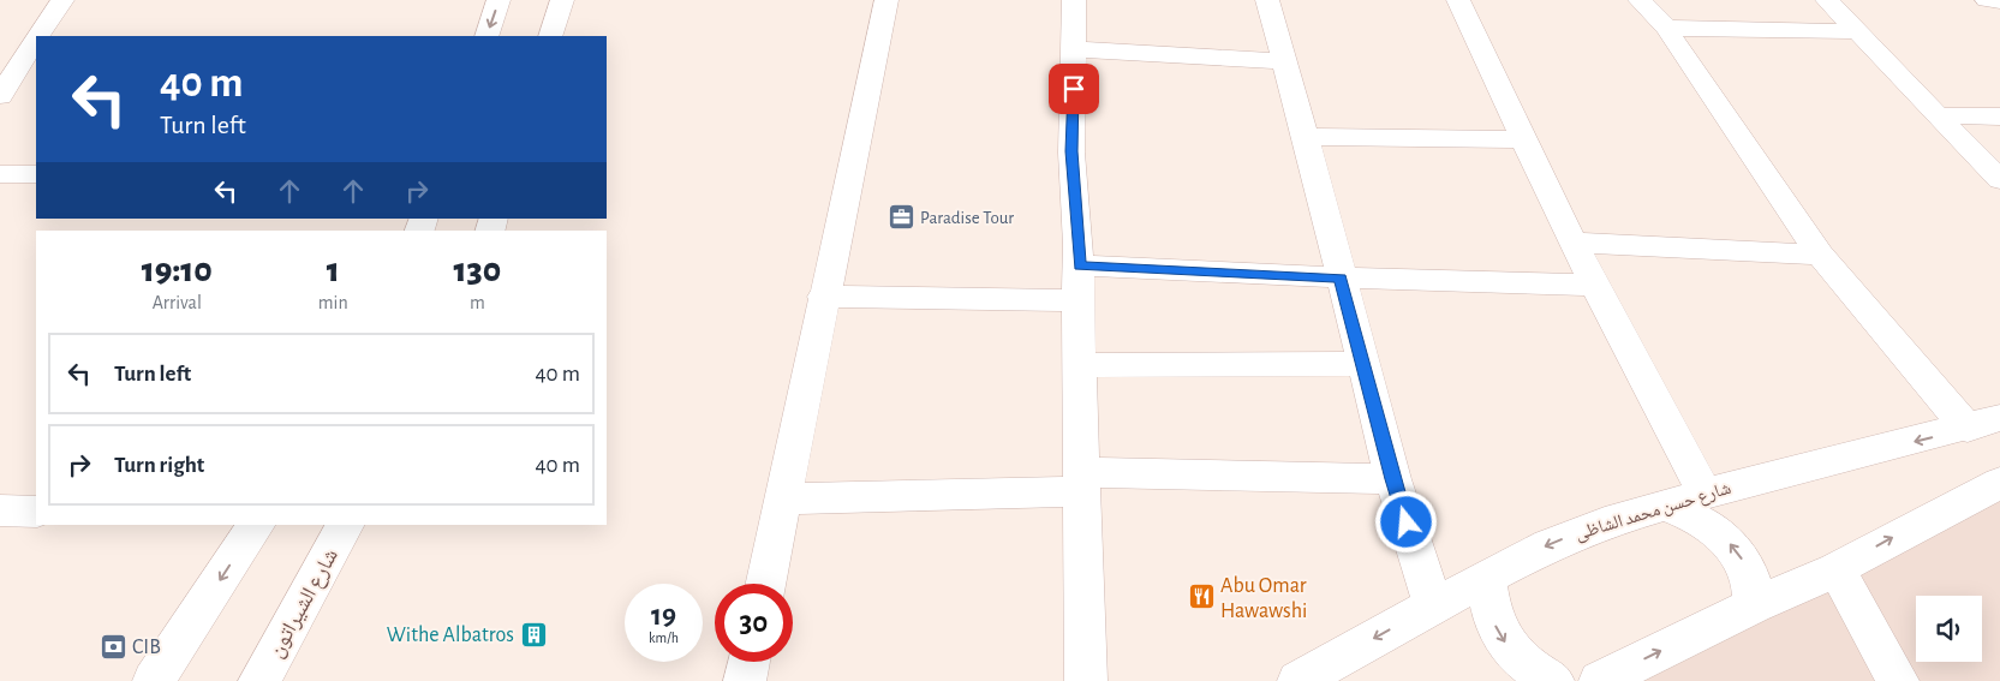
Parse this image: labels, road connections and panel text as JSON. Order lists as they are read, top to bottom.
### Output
{
  "streets": {
    "street": ["شارع حسن محمد الشاظى", "شارع الشيراتون"]
  },
  "places": {
    "office": ["Paradise Tour"],
    "restaurant": ["Abu Omar Hawawshi"],
    "building": ["Withe Albatros"],
    "bank": ["CIB"]
  },
  "page": {
    "turn": ["40 m", "Turn left"],
    "eta": [
      "19:10",
      "Arrival",
      "1",
      "min",
      "130",
      "m"
    ],
    "list": [
      {
        "name": "Turn left",
        "value": "40 m"
      },
      {
        "name": "Turn right",
        "value": "40 m"
      }
    ],
    "speed": "19 km/h",
    "limit": "30"
  }
}
